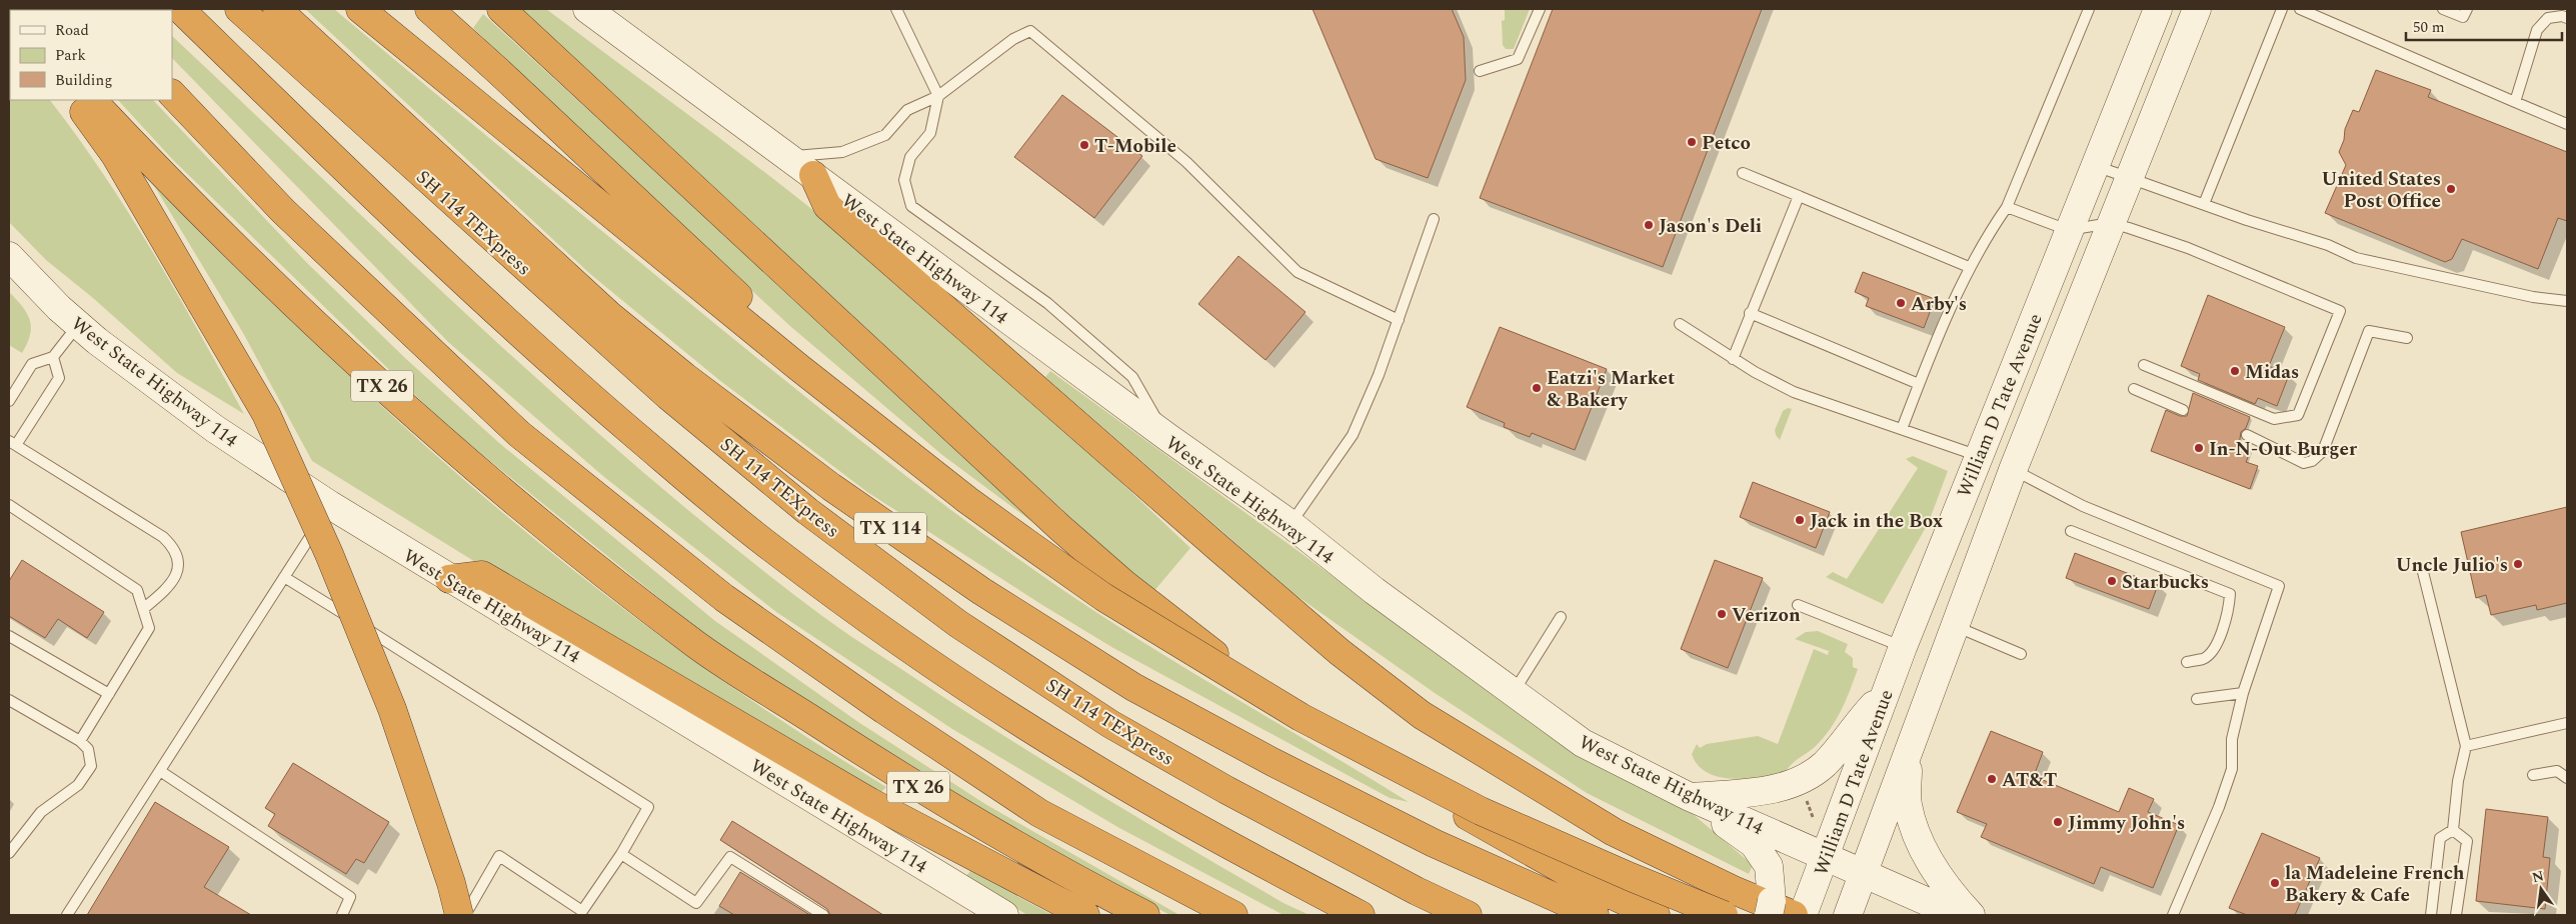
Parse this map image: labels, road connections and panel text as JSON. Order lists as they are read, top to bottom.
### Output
{
  "streets": {
    "highway": ["SH 114 TEXpress", "TX 26", "TX 114"],
    "main road": ["West State Highway 114", "William D Tate Avenue"]
  },
  "crossings": [
    ["West State Highway 114", "William D Tate Avenue"]
  ],
  "places": [
    "Petco",
    "T-Mobile",
    "United States Post Office",
    "Jason's Deli",
    "Arby's",
    "Midas",
    "Eatzi's Market & Bakery",
    "In-N-Out Burger",
    "Jack in the Box",
    "Uncle Julio's",
    "Starbucks",
    "Verizon",
    "AT&T",
    "Jimmy John's",
    "la Madeleine French Bakery & Cafe"
  ],
  "legend": ["Road", "Park", "Building"],
  "scale_bar": "50 m",
  "north": "top"
}
